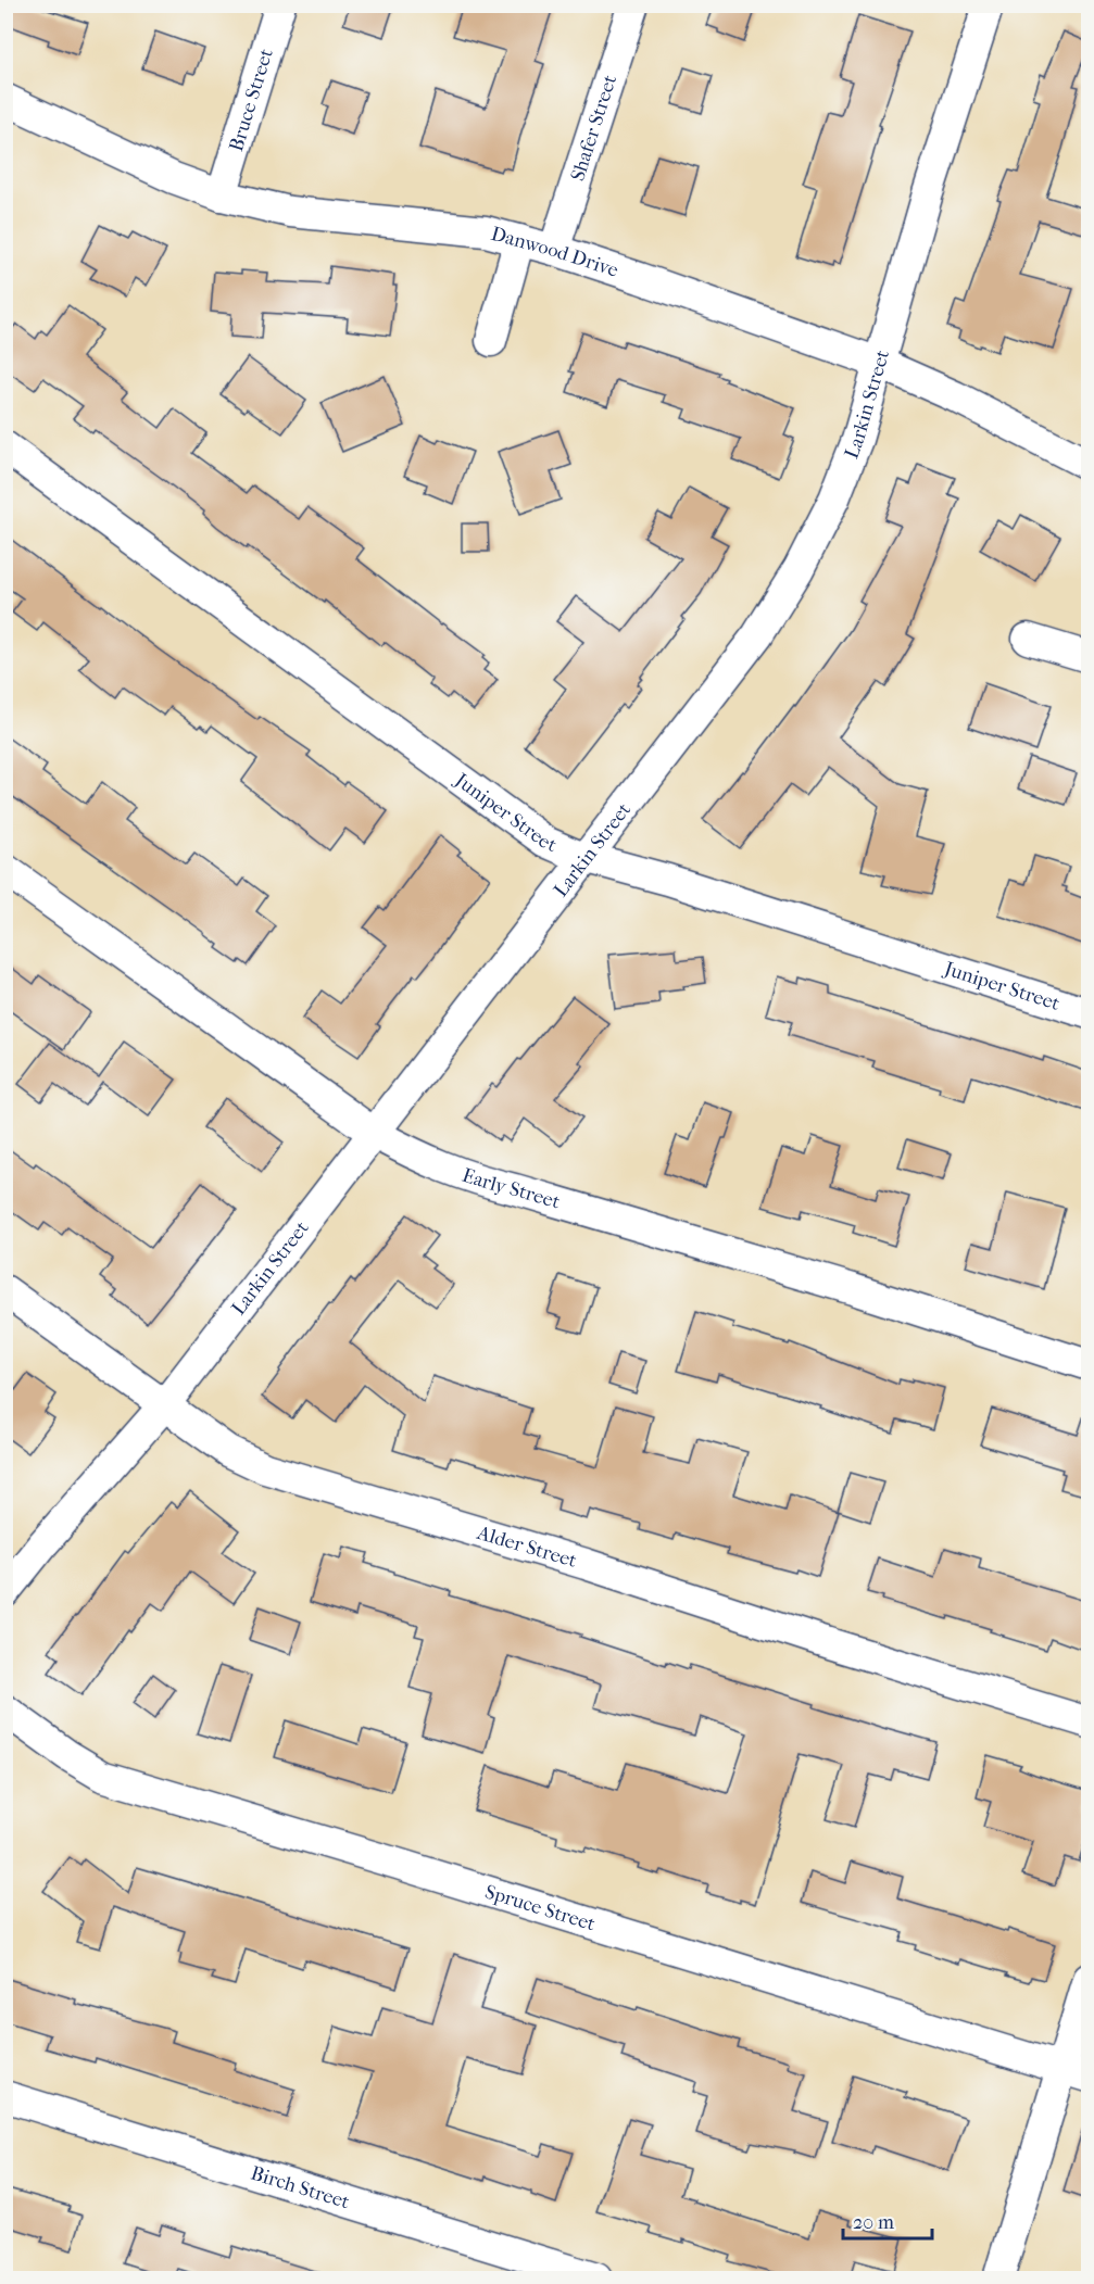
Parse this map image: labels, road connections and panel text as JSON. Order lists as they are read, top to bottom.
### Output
{
  "streets": {
    "street": [
      "Bruce Street",
      "Shafer Street",
      "Danwood Drive",
      "Larkin Street",
      "Juniper Street",
      "Early Street",
      "Alder Street",
      "Spruce Street",
      "Birch Street"
    ]
  },
  "crossings": [
    ["Bruce Street", "Danwood Drive"],
    ["Shafer Street", "Danwood Drive"],
    ["Danwood Drive", "Larkin Street"],
    ["Larkin Street", "Juniper Street"],
    ["Larkin Street", "Early Street"],
    ["Larkin Street", "Alder Street"]
  ],
  "scale_bar": "20 m"
}
